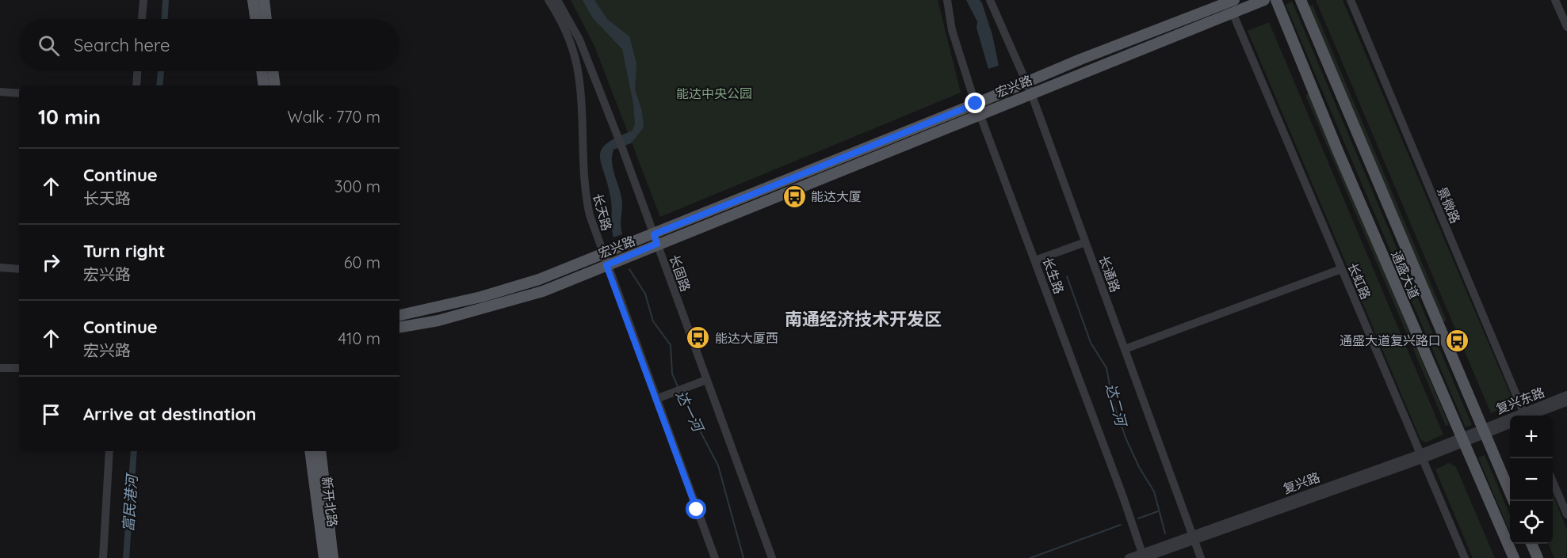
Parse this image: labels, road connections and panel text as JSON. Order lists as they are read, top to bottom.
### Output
{
  "streets": {
    "main road": ["宏兴路", "通盛大道", "新开北路"],
    "street": [
      "景微路",
      "长天路",
      "长固路",
      "长通路",
      "长生路",
      "长虹路",
      "复兴东路",
      "复兴路"
    ]
  },
  "crossings": [
    ["宏兴路", "长天路"],
    ["宏兴路", "长固路"],
    ["宏兴路", "长通路"],
    ["宏兴路", "长生路"],
    ["宏兴路", "长虹路"],
    ["长通路", "复兴路"],
    ["通盛大道", "复兴东路"],
    ["通盛大道", "复兴路"],
    ["长生路", "复兴路"],
    ["长虹路", "复兴路"],
    ["复兴东路", "复兴路"]
  ],
  "districts": ["南通经济技术开发区"],
  "water": ["达二河", "达一河", "富民港河"],
  "parks": ["能达中央公园"],
  "places": {
    "bus stop": ["能达大厦", "能达大厦西", "通盛大道复兴路口"]
  },
  "page": {
    "search": "Search here",
    "heading": ["10 min", "Walk · 770 m"],
    "list": [
      ["Continue", "长天路", "300 m"],
      ["Turn right", "宏兴路", "60 m"],
      ["Continue", "宏兴路", "410 m"],
      "Arrive at destination"
    ],
    "map_buttons": ["+", "−"]
  }
}
